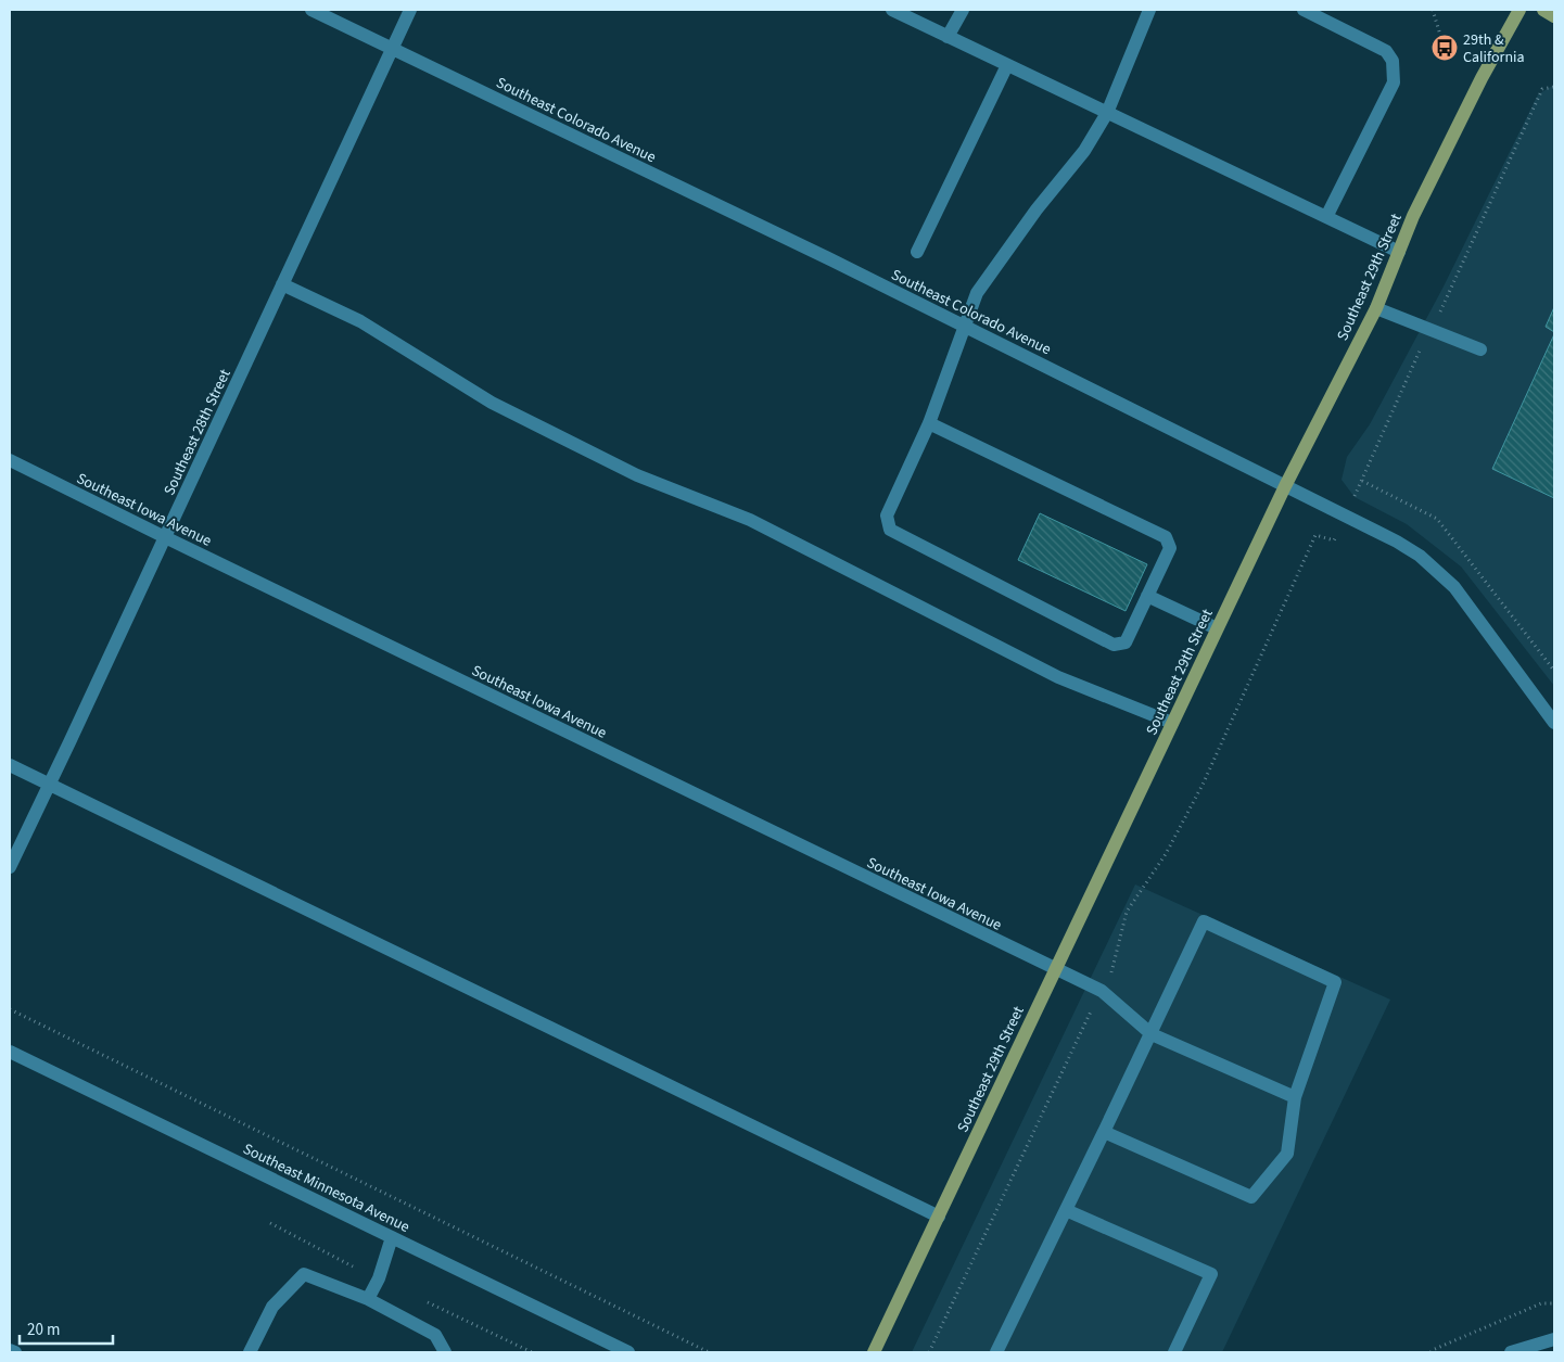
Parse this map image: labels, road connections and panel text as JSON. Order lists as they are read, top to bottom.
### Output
{
  "streets": {
    "main road": ["Southeast 29th Street"],
    "street": [
      "Southeast Colorado Avenue",
      "Southeast 28th Street",
      "Southeast Iowa Avenue",
      "Southeast Minnesota Avenue"
    ]
  },
  "crossings": [
    ["Southeast Colorado Avenue", "Southeast 29th Street"],
    ["Southeast Colorado Avenue", "Southeast 28th Street"],
    ["Southeast 29th Street", "Southeast Iowa Avenue"],
    ["Southeast 28th Street", "Southeast Iowa Avenue"]
  ],
  "places": {
    "bus stop": ["29th & California"]
  },
  "scale_bar": "20 m"
}
